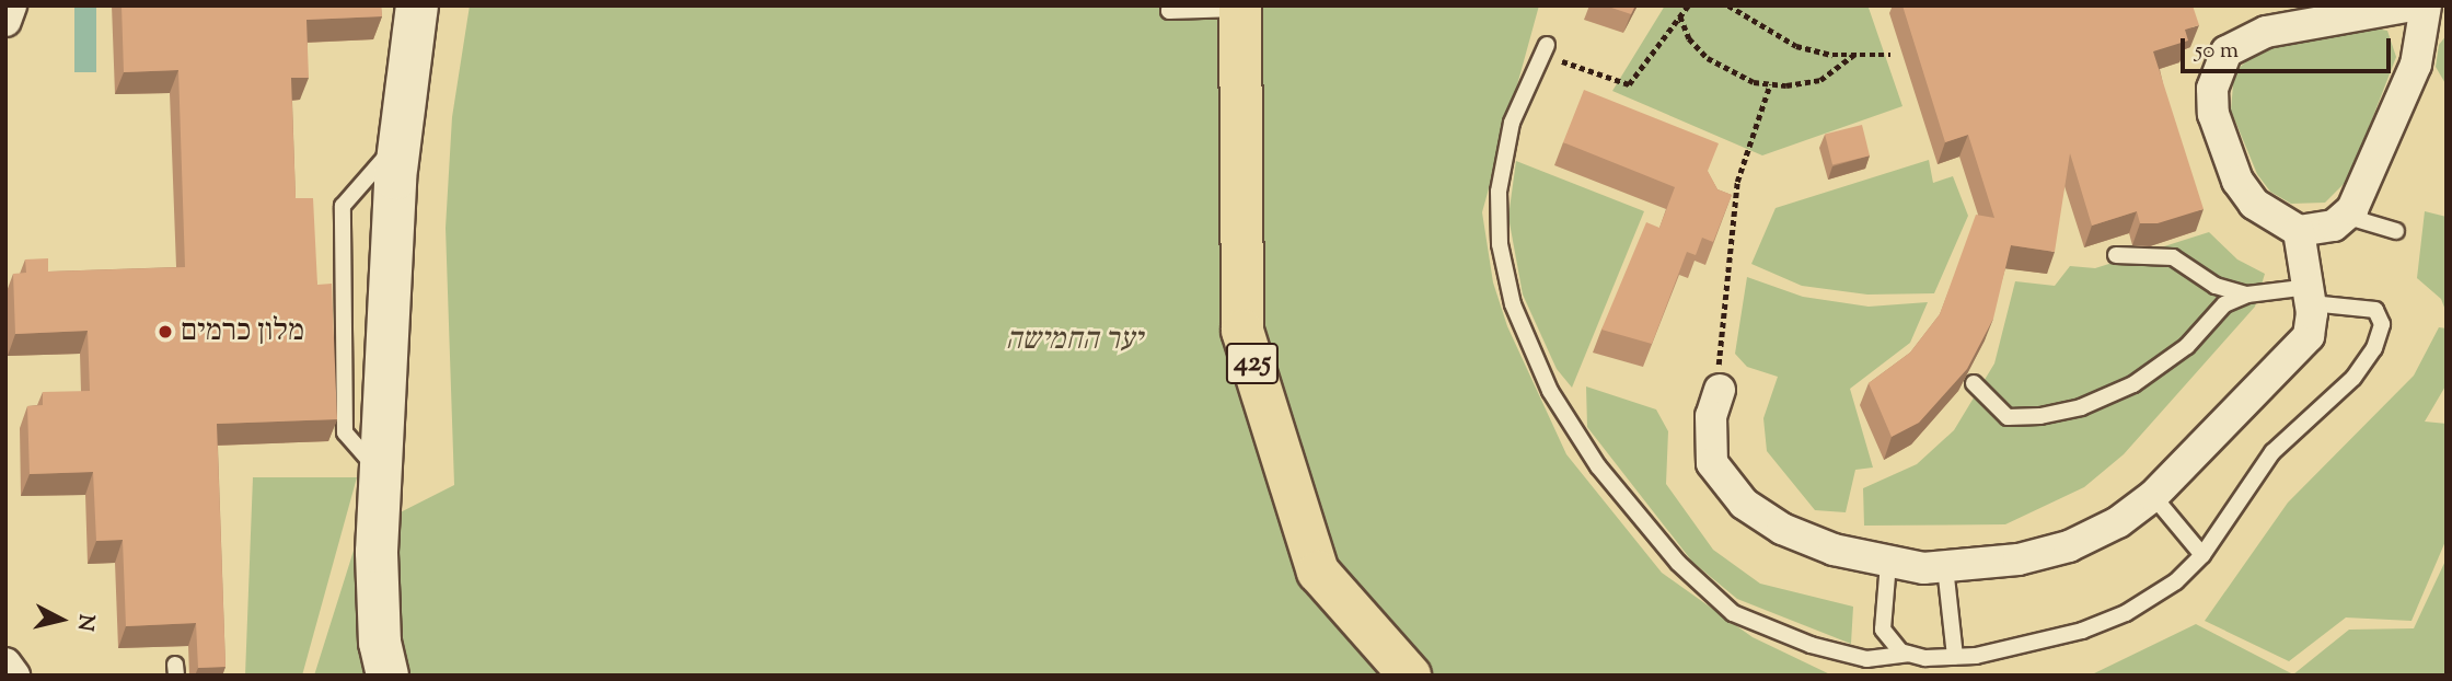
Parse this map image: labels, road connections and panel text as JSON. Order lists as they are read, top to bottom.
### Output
{
  "streets": {
    "main road": ["425"]
  },
  "parks": ["יער החמישה"],
  "places": ["מלון כרמים"],
  "scale_bar": "50 m",
  "north": "right"
}
